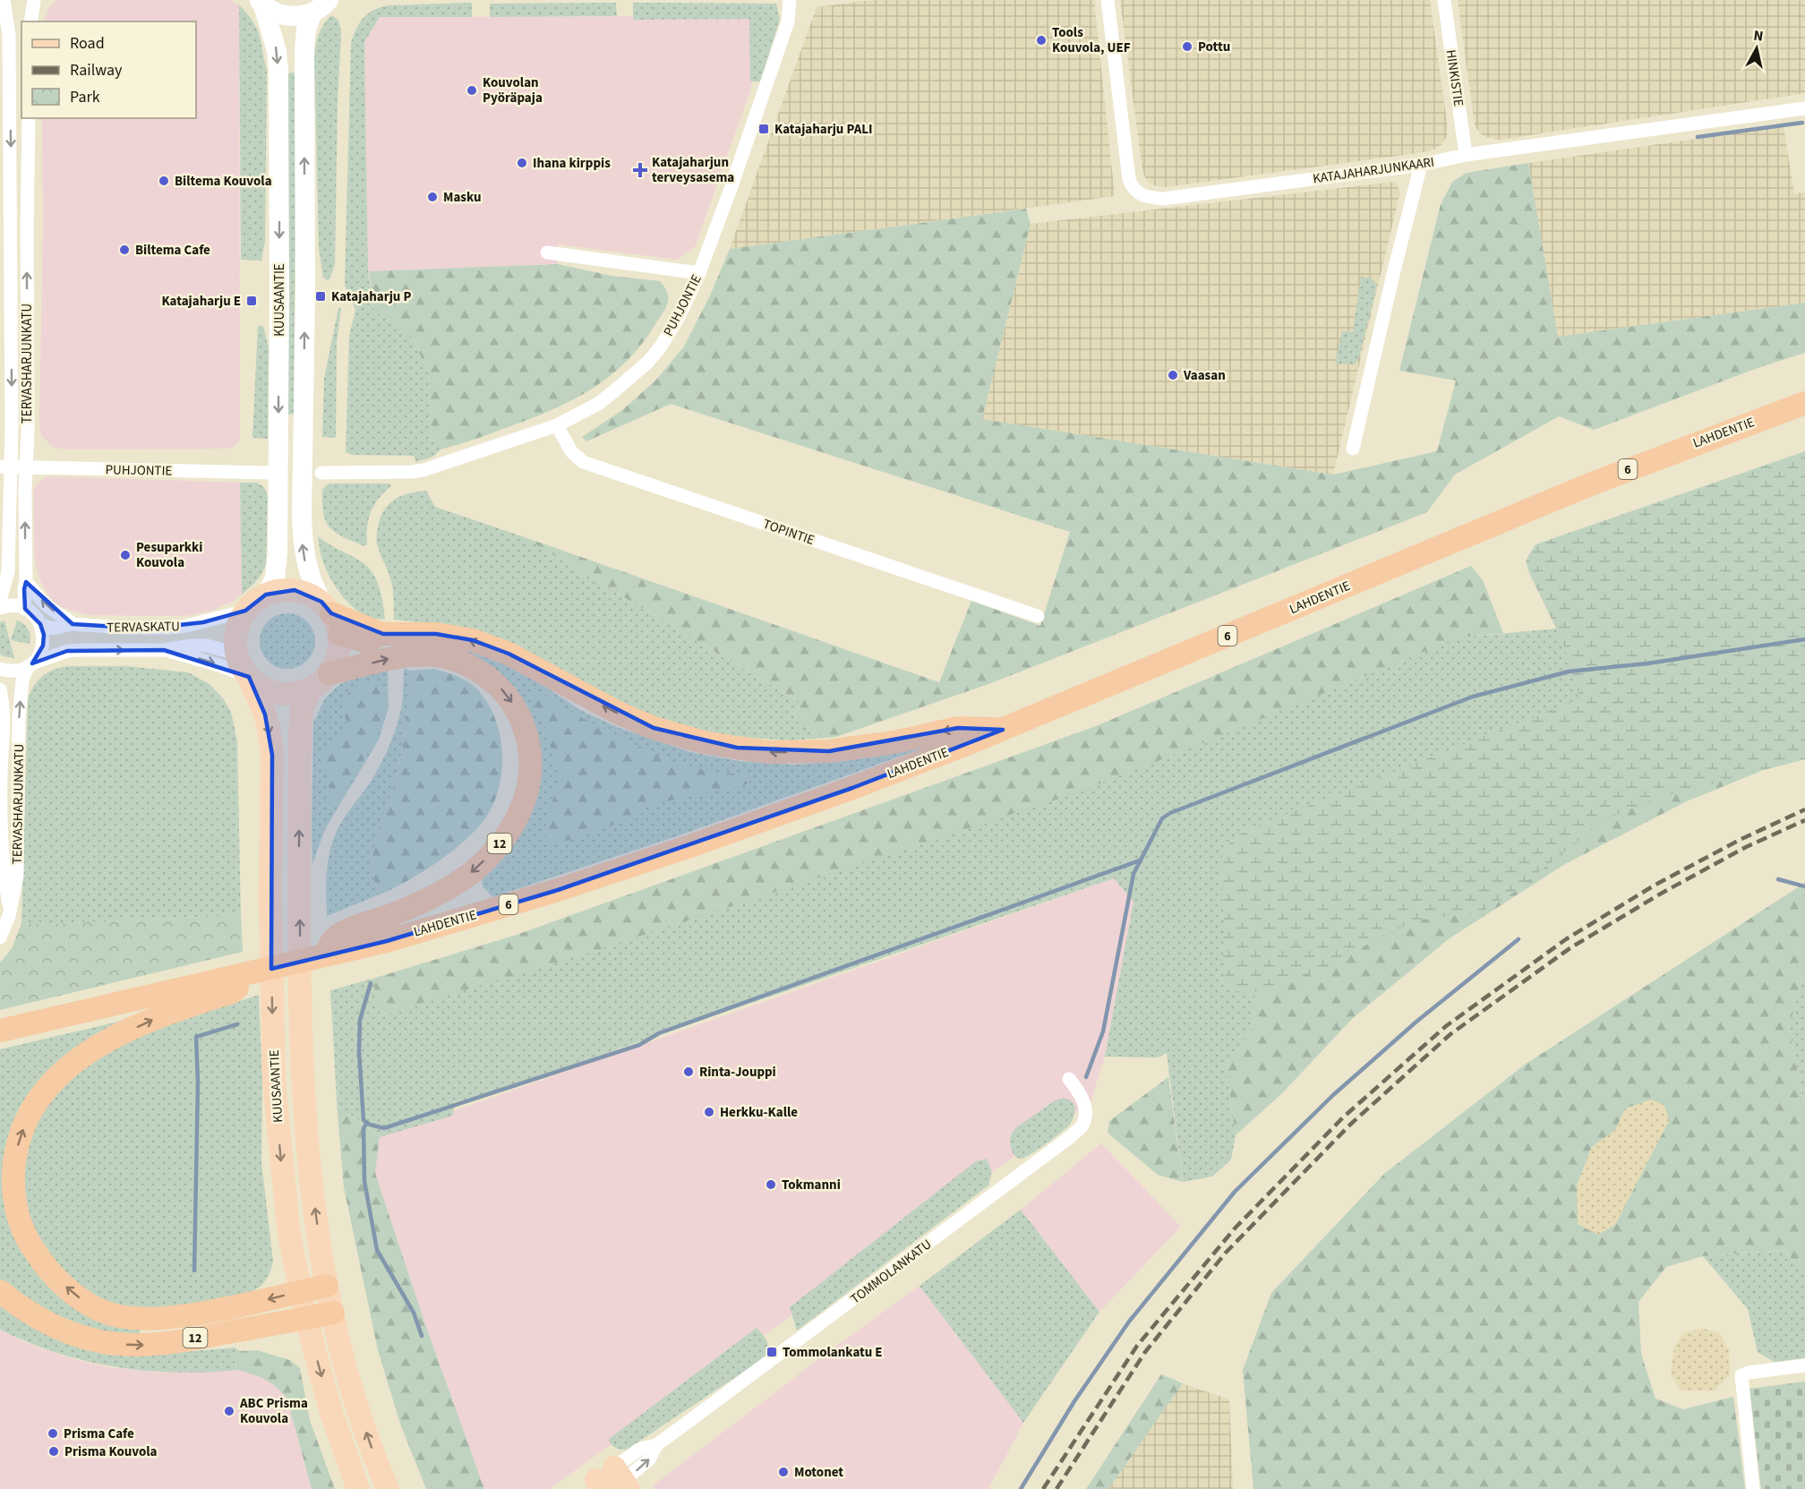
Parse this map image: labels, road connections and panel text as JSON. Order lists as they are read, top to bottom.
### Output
{
  "streets": {
    "highway": ["LAHDENTIE", "6", "12"],
    "main road": ["KUUSAANTIE"],
    "street": [
      "HINKISTIE",
      "KATAJAHARJUNKAARI",
      "PUHJONTIE",
      "TERVASHARJUNKATU",
      "TOPINTIE",
      "TERVASKATU",
      "TOMMOLANKATU"
    ]
  },
  "crossings": [
    ["HINKISTIE", "KATAJAHARJUNKAARI"],
    ["KUUSAANTIE", "TERVASKATU"],
    ["KUUSAANTIE", "12"],
    ["PUHJONTIE", "TERVASHARJUNKATU"],
    ["PUHJONTIE", "TOPINTIE"],
    ["TERVASHARJUNKATU", "TERVASKATU"],
    ["LAHDENTIE", "12"],
    ["TERVASKATU", "12"]
  ],
  "places": {
    "other": [
      "Tools Kouvola, UEF",
      "Pottu",
      "Kouvolan Pyöräpaja",
      "Ihana kirppis",
      "Biltema Kouvola",
      "Masku",
      "Biltema Cafe",
      "Vaasan",
      "Pesuparkki Kouvola",
      "Rinta-Jouppi",
      "Herkku-Kalle",
      "Tokmanni",
      "ABC Prisma Kouvola",
      "Prisma Cafe",
      "Prisma Kouvola",
      "Motonet"
    ],
    "transit": [
      "Katajaharju PALI",
      "Katajaharju P",
      "Katajaharju E",
      "Tommolankatu E"
    ],
    "health": ["Katajaharjun terveysasema"]
  },
  "legend": ["Road", "Railway", "Park"],
  "north": "top"
}
